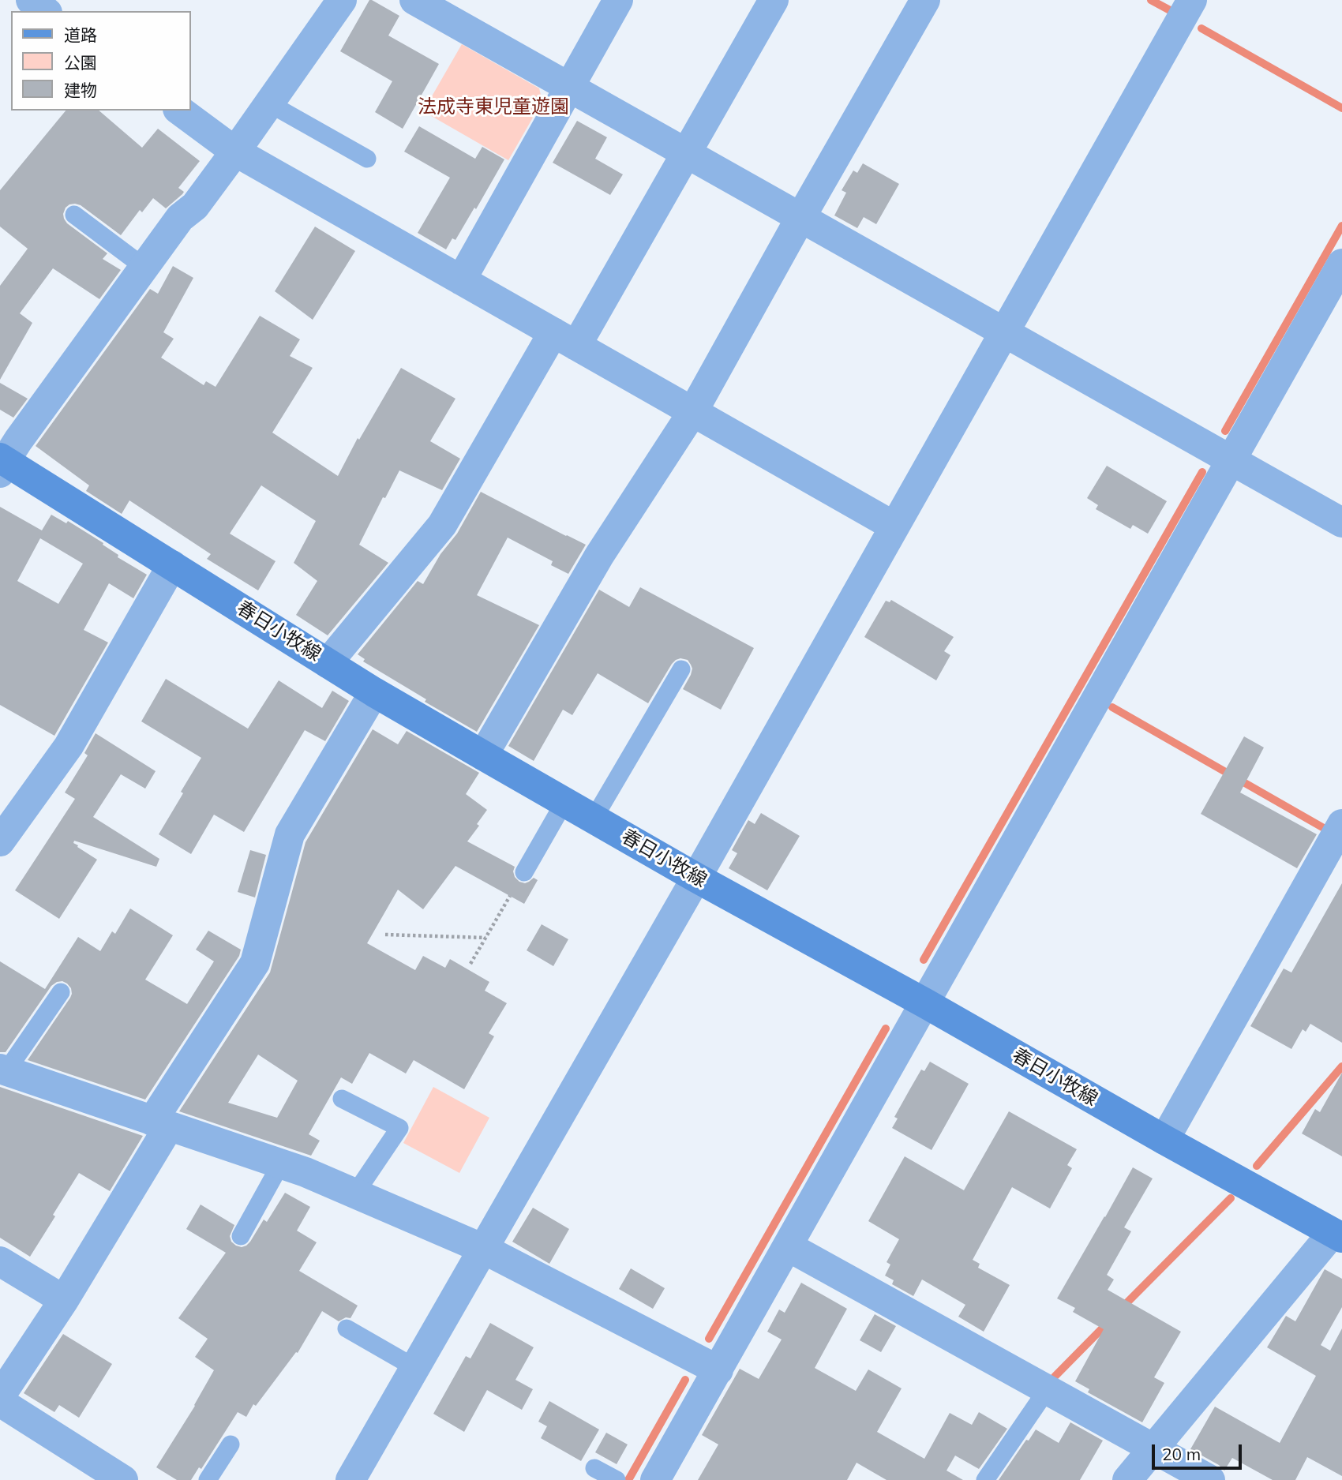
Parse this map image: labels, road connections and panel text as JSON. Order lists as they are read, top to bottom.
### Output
{
  "streets": {
    "main road": ["春日小牧線"]
  },
  "parks": ["法成寺東児童遊園"],
  "legend": ["道路", "公園", "建物"],
  "scale_bar": "20 m"
}
